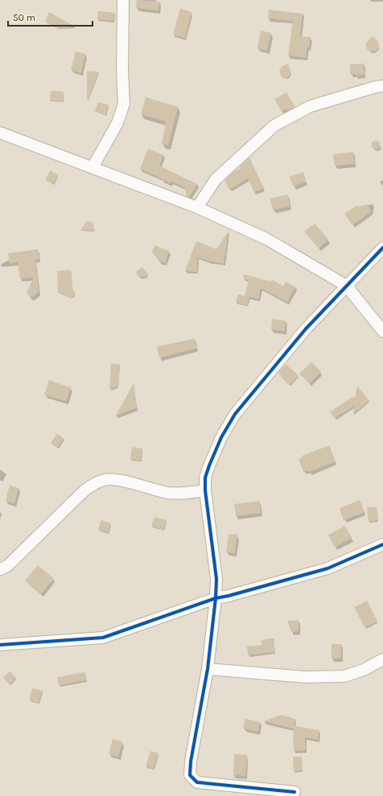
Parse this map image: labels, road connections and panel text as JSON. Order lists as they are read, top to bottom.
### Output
{
  "scale_bar": "50 m"
}
